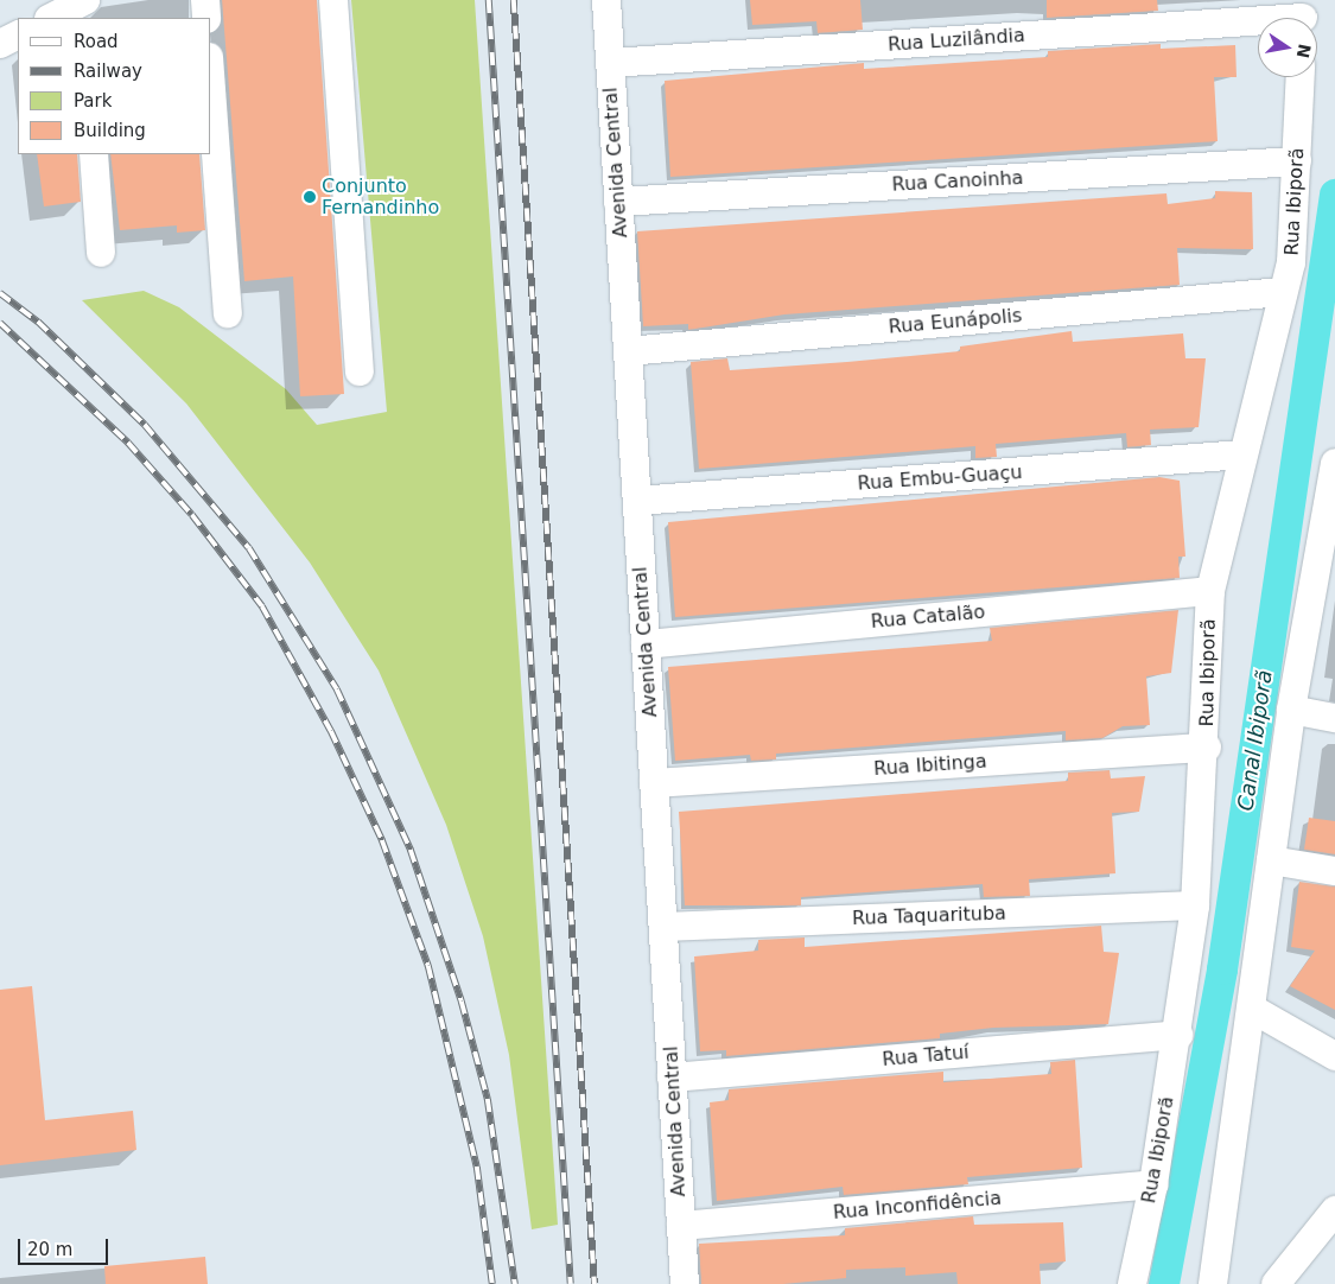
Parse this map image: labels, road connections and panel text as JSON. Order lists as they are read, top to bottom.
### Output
{
  "streets": {
    "street": [
      "Rua Luzilândia",
      "Avenida Central",
      "Rua Canoinha",
      "Rua Ibiporã",
      "Rua Eunápolis",
      "Rua Embu-Guaçu",
      "Rua Catalão",
      "Rua Ibitinga",
      "Rua Taquarituba",
      "Rua Tatuí",
      "Rua Inconfidência"
    ]
  },
  "crossings": [
    ["Rua Luzilândia", "Avenida Central"],
    ["Avenida Central", "Rua Canoinha"],
    ["Avenida Central", "Rua Eunápolis"],
    ["Avenida Central", "Rua Embu-Guaçu"],
    ["Avenida Central", "Rua Catalão"],
    ["Avenida Central", "Rua Ibitinga"],
    ["Avenida Central", "Rua Taquarituba"],
    ["Avenida Central", "Rua Tatuí"],
    ["Avenida Central", "Rua Inconfidência"],
    ["Rua Canoinha", "Rua Ibiporã"],
    ["Rua Ibiporã", "Rua Eunápolis"],
    ["Rua Ibiporã", "Rua Embu-Guaçu"],
    ["Rua Ibiporã", "Rua Catalão"],
    ["Rua Ibiporã", "Rua Ibitinga"],
    ["Rua Ibiporã", "Rua Taquarituba"],
    ["Rua Ibiporã", "Rua Tatuí"],
    ["Rua Ibiporã", "Rua Inconfidência"]
  ],
  "water": ["Canal Ibiporã"],
  "places": ["Conjunto Fernandinho"],
  "legend": [
    "Road",
    "Railway",
    "Park",
    "Building"
  ],
  "scale_bar": "20 m",
  "north": "right"
}
